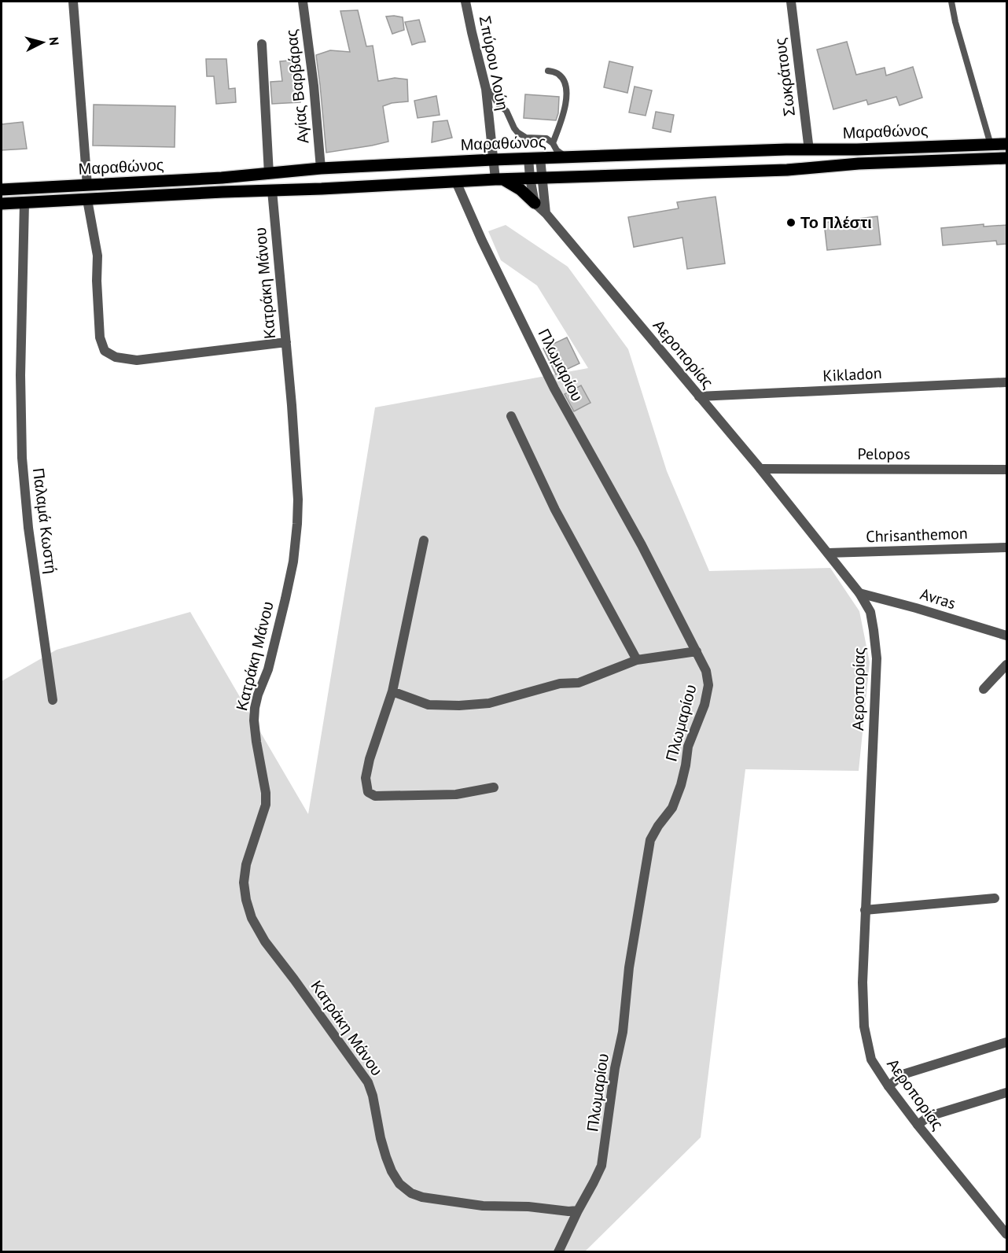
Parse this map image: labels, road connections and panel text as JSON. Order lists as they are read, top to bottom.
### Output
{
  "streets": {
    "main road": ["Μαραθώνος"],
    "street": [
      "Σπύρου Λούη",
      "Σωκράτους",
      "Αγίας Βαρβάρας",
      "Κατράκη Μάνου",
      "Αεροπορίας",
      "Πλωμαρίου",
      "Kikladon",
      "Pelopos",
      "Παλαμά Κωστή",
      "Chrisanthemon",
      "Avras"
    ]
  },
  "crossings": [
    ["Σπύρου Λούη", "Μαραθώνος"],
    ["Σωκράτους", "Μαραθώνος"],
    ["Αγίας Βαρβάρας", "Μαραθώνος"],
    ["Μαραθώνος", "Κατράκη Μάνου"],
    ["Μαραθώνος", "Πλωμαρίου"],
    ["Μαραθώνος", "Παλαμά Κωστή"],
    ["Κατράκη Μάνου", "Πλωμαρίου"],
    ["Αεροπορίας", "Kikladon"],
    ["Αεροπορίας", "Pelopos"],
    ["Αεροπορίας", "Chrisanthemon"],
    ["Αεροπορίας", "Avras"]
  ],
  "places": ["Το Πλέστι"],
  "north": "right"
}
